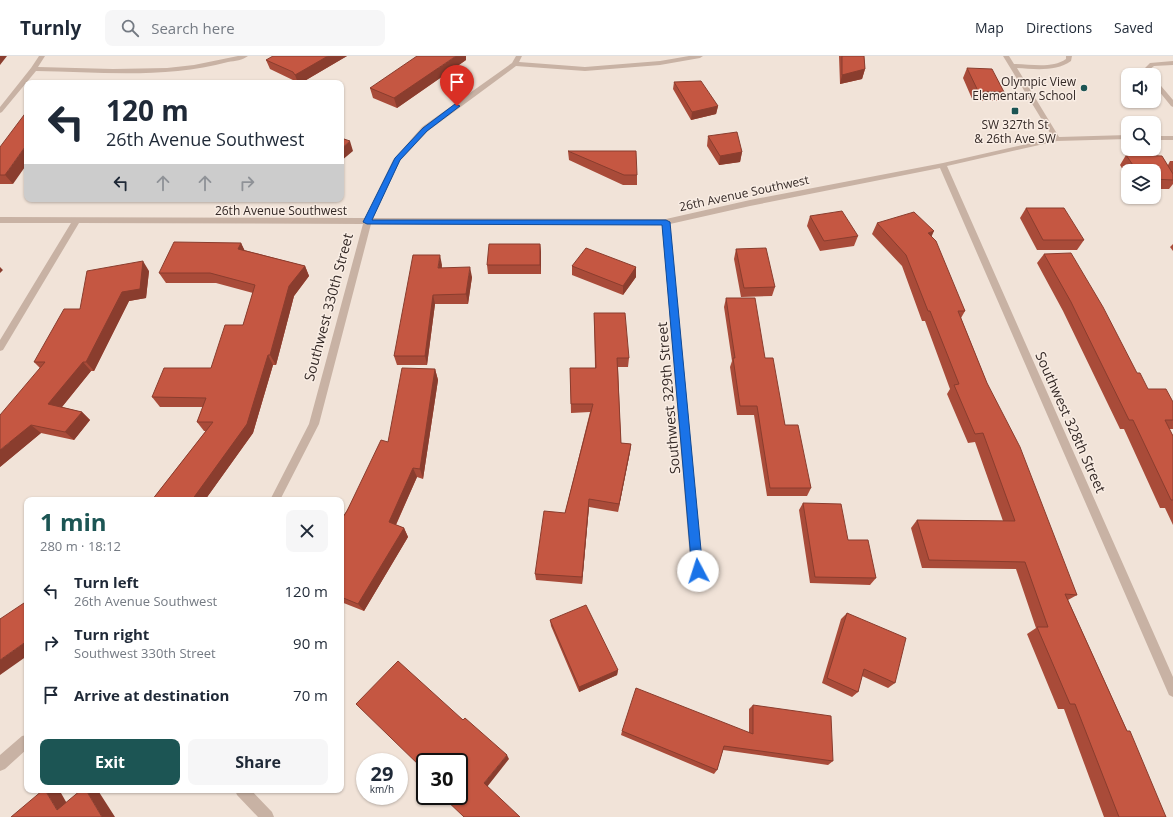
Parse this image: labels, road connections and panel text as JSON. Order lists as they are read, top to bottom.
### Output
{
  "streets": {
    "street": [
      "26th Avenue Southwest",
      "Southwest 330th Street",
      "Southwest 329th Street",
      "Southwest 328th Street"
    ]
  },
  "crossings": [
    ["26th Avenue Southwest", "Southwest 330th Street"],
    ["26th Avenue Southwest", "Southwest 329th Street"],
    ["26th Avenue Southwest", "Southwest 328th Street"]
  ],
  "places": {
    "other": ["Olympic View Elementary School"],
    "transit": ["SW 327th St & 26th Ave SW"]
  },
  "page": {
    "header": "Turnly",
    "search": "Search here",
    "nav": ["Map", "Directions", "Saved"],
    "turn": ["120 m", "26th Avenue Southwest"],
    "heading": ["1 min", "280 m · 18:12"],
    "list": [
      {
        "name": "Turn left",
        "note": "26th Avenue Southwest",
        "value": "120 m"
      },
      {
        "name": "Turn right",
        "note": "Southwest 330th Street",
        "value": "90 m"
      },
      {
        "name": "Arrive at destination",
        "value": "70 m"
      }
    ],
    "buttons": ["Exit", "Share"],
    "speed": "29 km/h",
    "limit": "30"
  }
}
